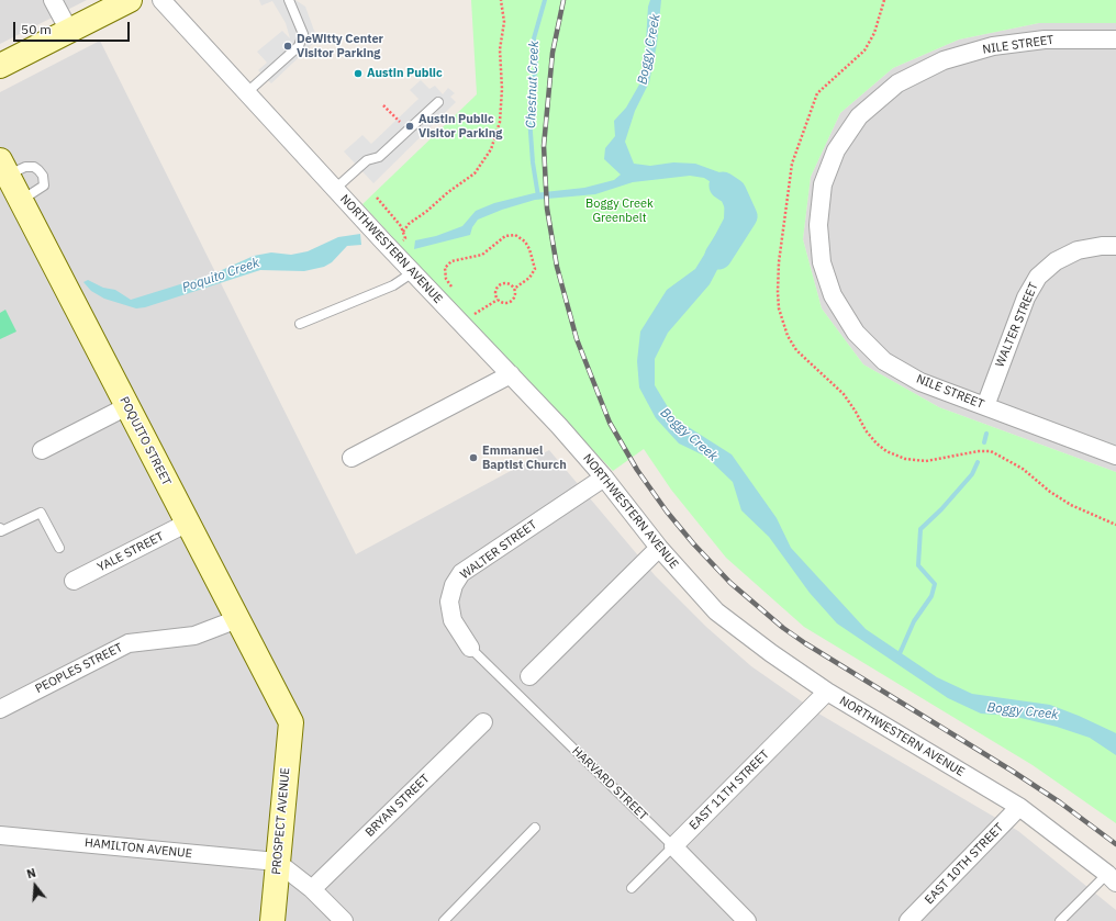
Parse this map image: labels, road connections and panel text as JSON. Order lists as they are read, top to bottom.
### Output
{
  "streets": {
    "street": [
      "NILE STREET",
      "NORTHWESTERN AVENUE",
      "WALTER STREET",
      "POQUITO STREET",
      "YALE STREET",
      "PEOPLES STREET",
      "HARVARD STREET",
      "EAST 11TH STREET",
      "BRYAN STREET",
      "PROSPECT AVENUE",
      "HAMILTON AVENUE",
      "EAST 10TH STREET"
    ]
  },
  "crossings": [
    ["NILE STREET", "WALTER STREET"],
    ["NORTHWESTERN AVENUE", "WALTER STREET"],
    ["NORTHWESTERN AVENUE", "EAST 11TH STREET"],
    ["NORTHWESTERN AVENUE", "EAST 10TH STREET"],
    ["WALTER STREET", "HARVARD STREET"],
    ["POQUITO STREET", "YALE STREET"],
    ["POQUITO STREET", "PEOPLES STREET"],
    ["POQUITO STREET", "PROSPECT AVENUE"],
    ["HARVARD STREET", "EAST 11TH STREET"],
    ["PROSPECT AVENUE", "HAMILTON AVENUE"]
  ],
  "water": ["Boggy Creek", "Chestnut Creek", "Poquito Creek"],
  "parks": ["Boggy Creek Greenbelt"],
  "places": [
    "DeWitty Center Visitor Parking",
    "Austin Public",
    "Austin Public Visitor Parking",
    "Emmanuel Baptist Church"
  ],
  "scale_bar": "50 m",
  "north": "top"
}
